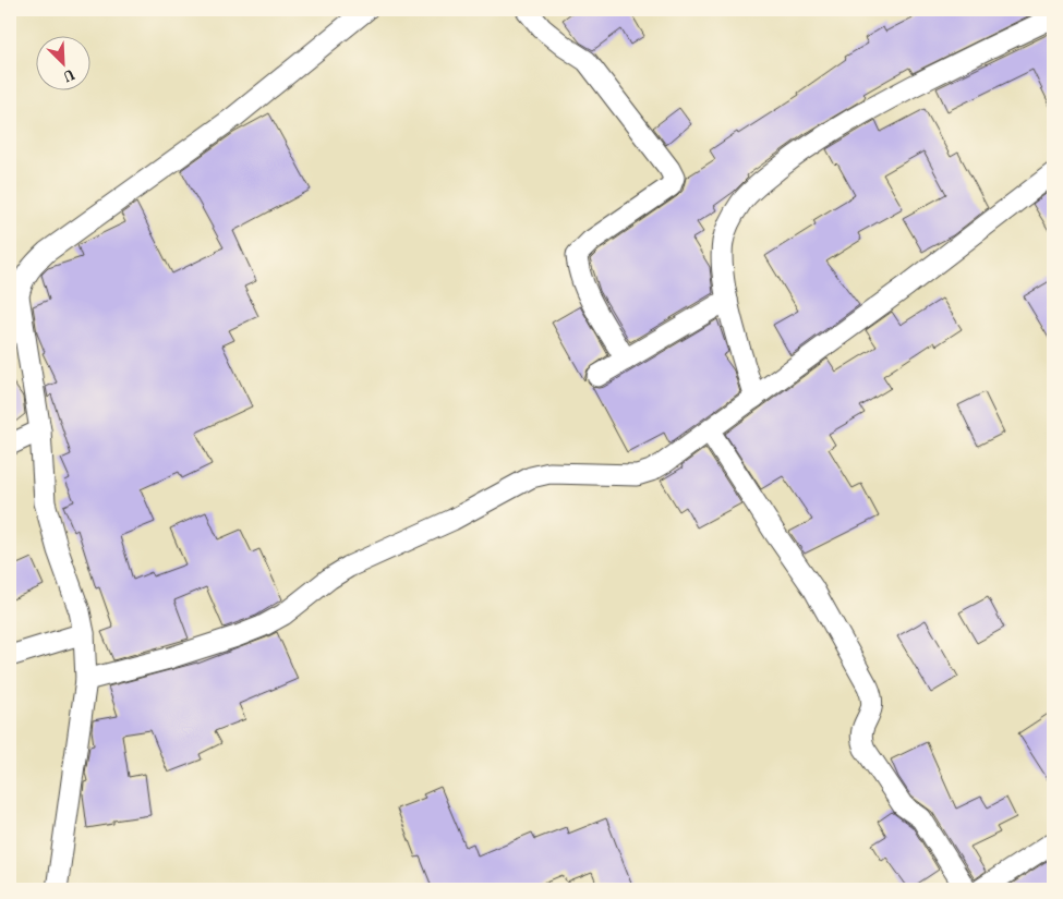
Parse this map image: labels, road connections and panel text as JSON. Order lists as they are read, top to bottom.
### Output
{
  "north": "bottom right"
}
